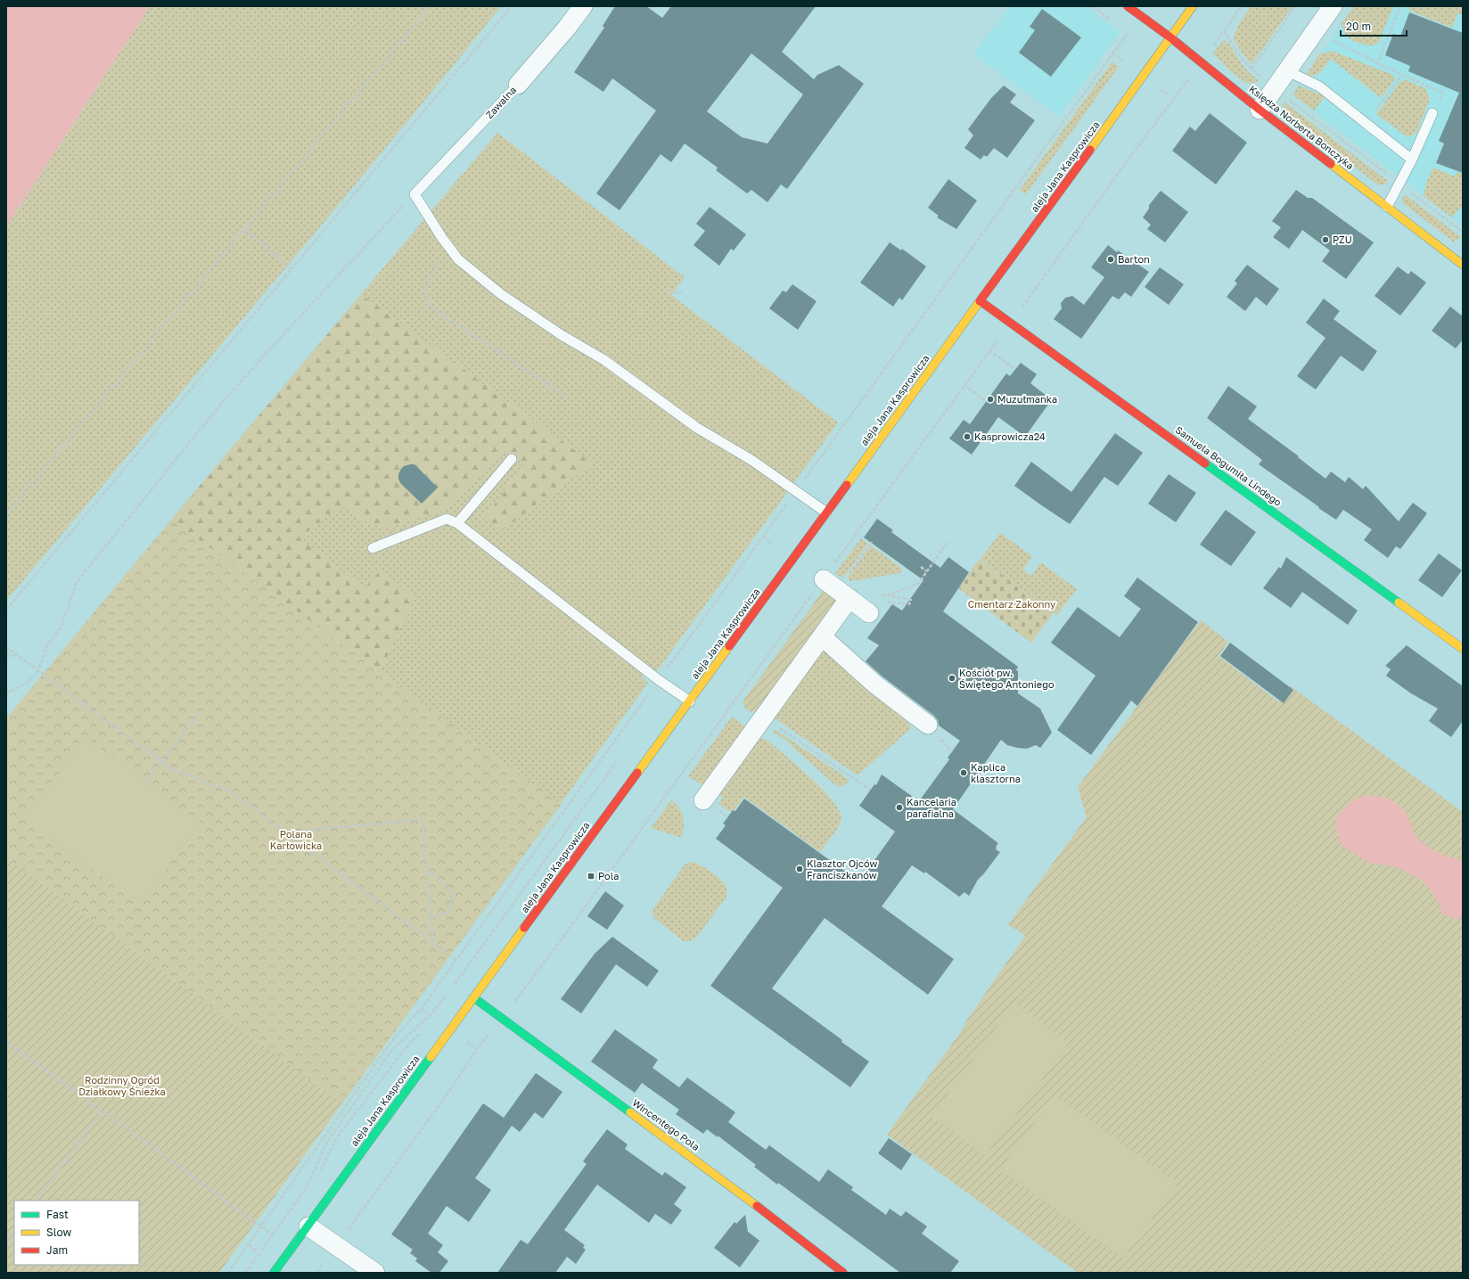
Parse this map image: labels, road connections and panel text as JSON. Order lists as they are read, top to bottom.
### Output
{
  "streets": {
    "street": [
      "Zawalna",
      "Księdza Norberta Bonczyka",
      "aleja Jana Kasprowicza",
      "Samuela Bogumiła Lindego",
      "Wincentego Pola"
    ]
  },
  "crossings": [
    ["Księdza Norberta Bonczyka", "aleja Jana Kasprowicza"],
    ["aleja Jana Kasprowicza", "Samuela Bogumiła Lindego"],
    ["aleja Jana Kasprowicza", "Wincentego Pola"]
  ],
  "parks": ["Cmentarz Zakonny", "Polana Karłowicka", "Rodzinny Ogród Działkowy Śnieżka"],
  "places": {
    "other": [
      "PZU",
      "Barton",
      "Muzułmanka",
      "Kasprowicza24",
      "Kościół pw. Świętego Antoniego",
      "Kaplica klasztorna",
      "Kancelaria parafialna",
      "Klasztor Ojców Franciszkanów"
    ],
    "transit": ["Pola"]
  },
  "legend": ["Fast", "Slow", "Jam"],
  "scale_bar": "20 m"
}
